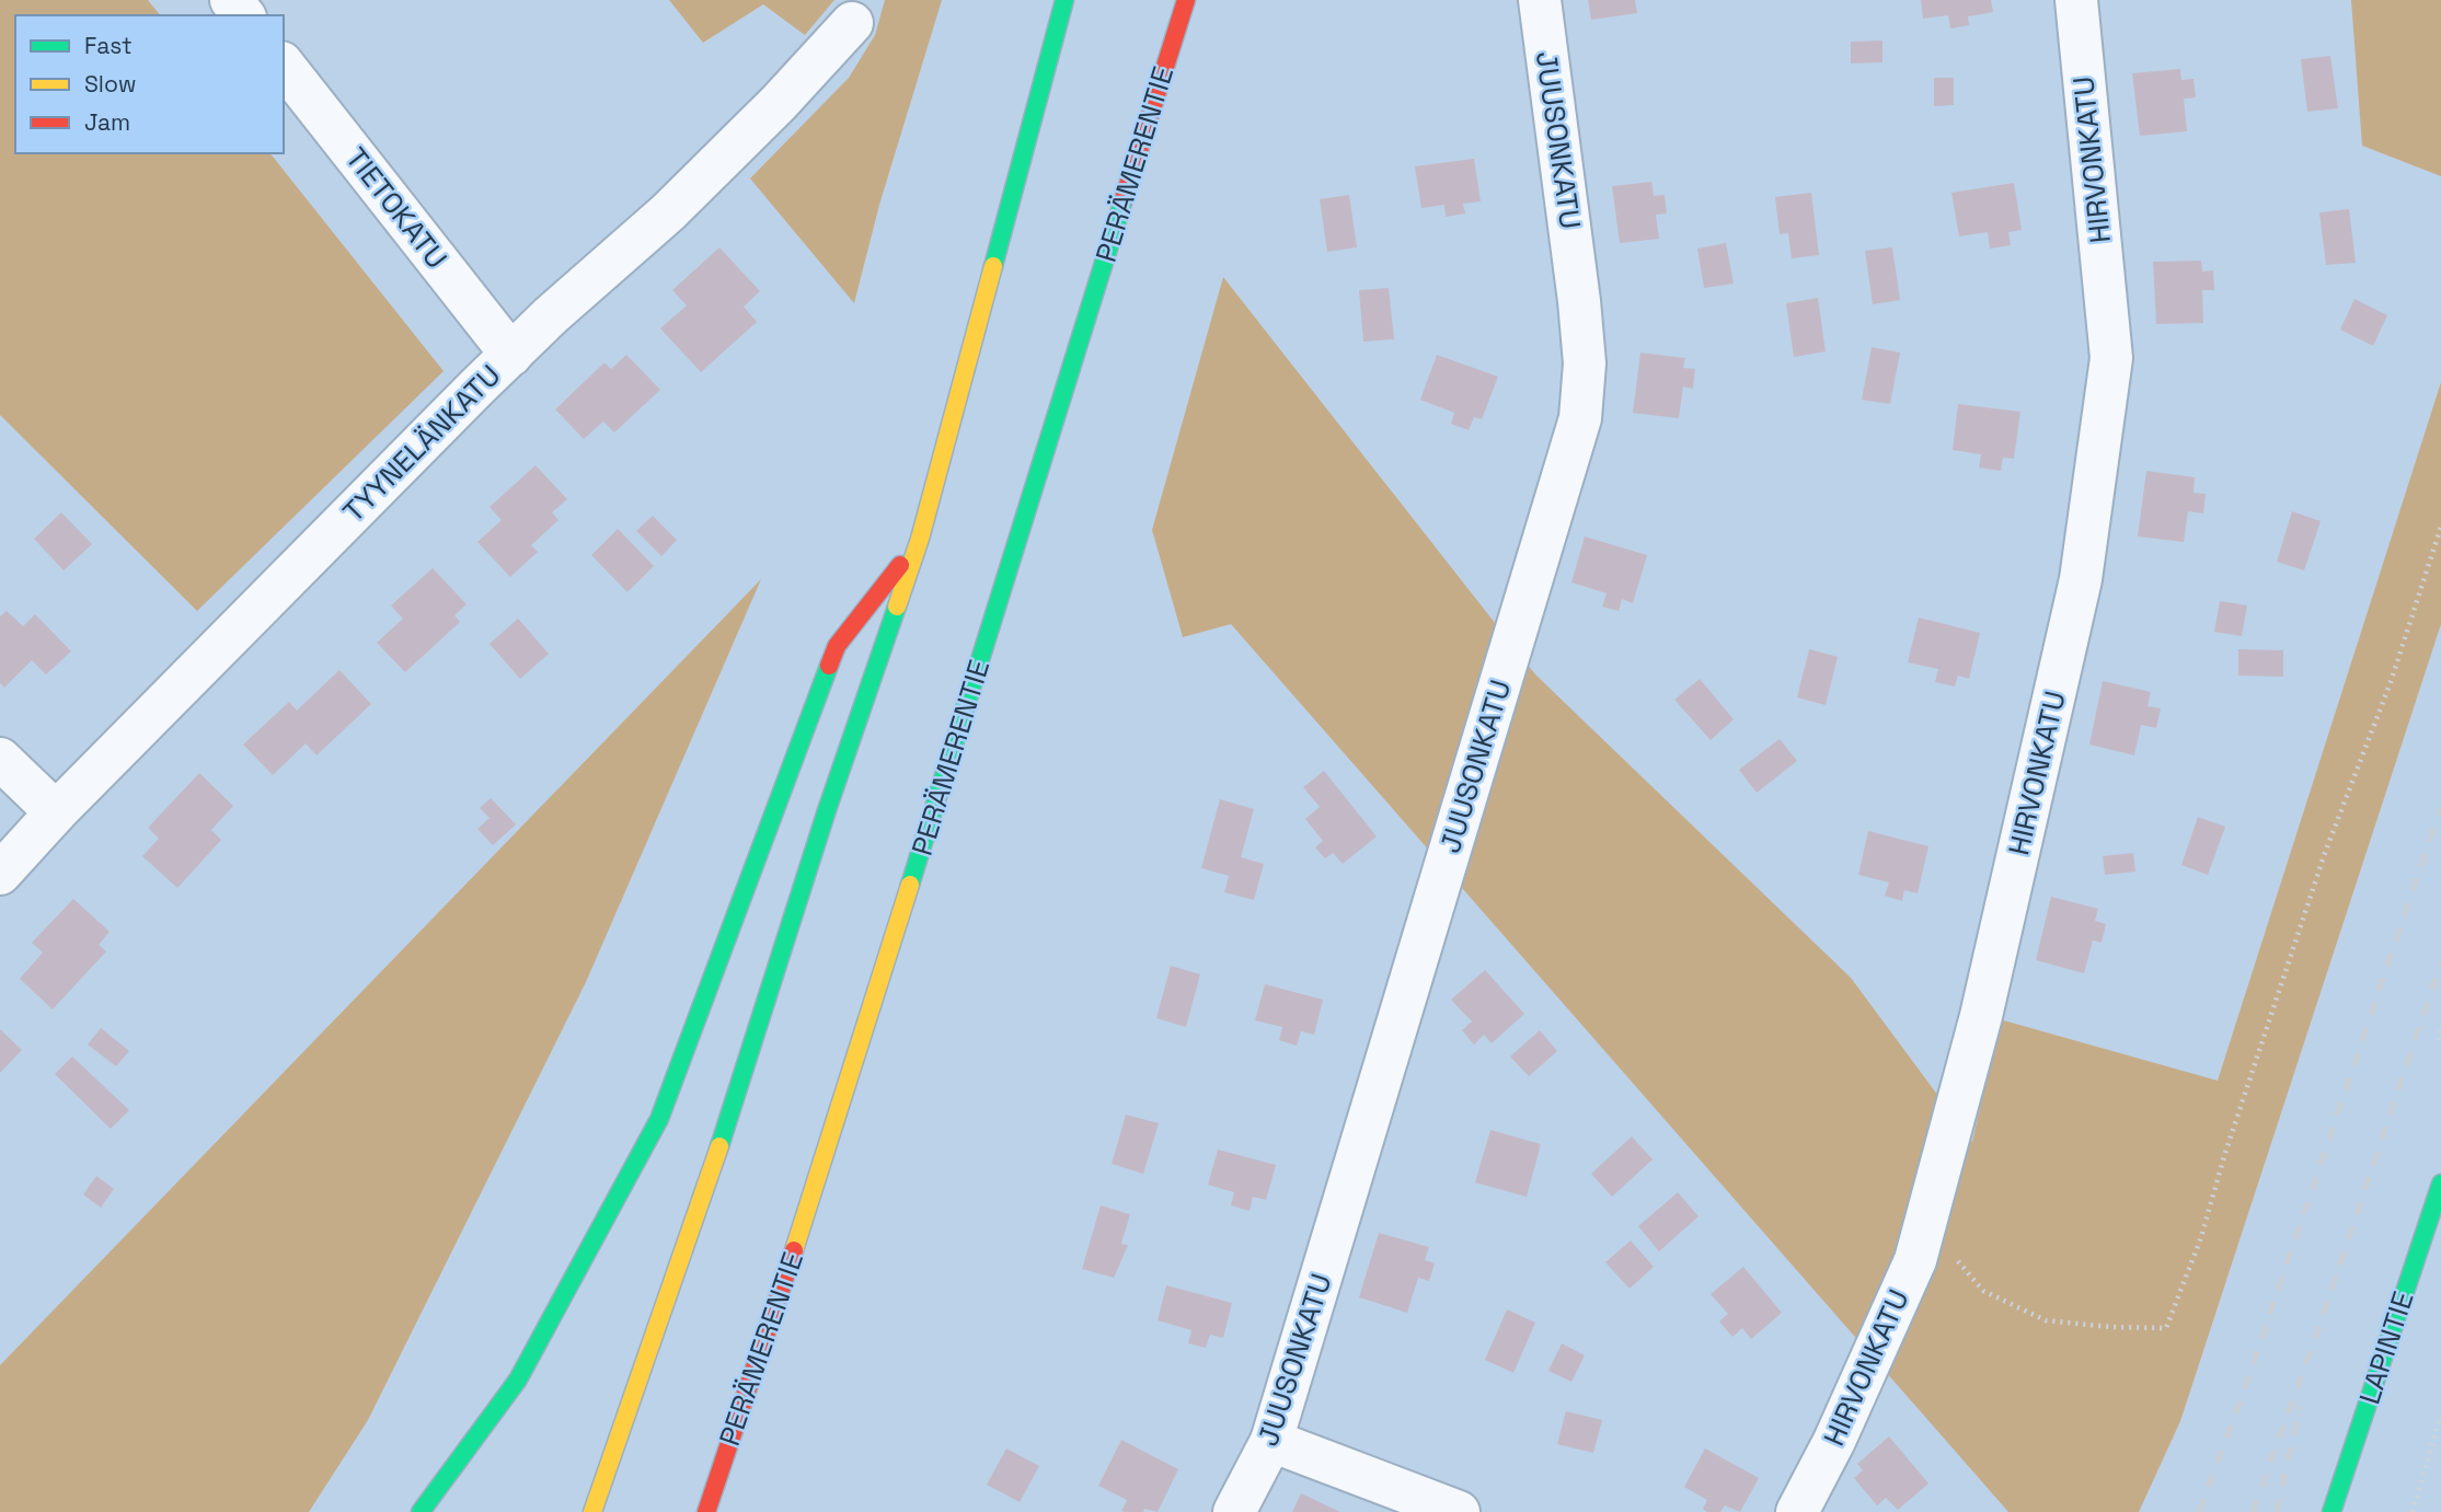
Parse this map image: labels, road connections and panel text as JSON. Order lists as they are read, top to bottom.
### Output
{
  "streets": {
    "main road": ["PERÄMERENTIE", "LAPINTIE"],
    "street": [
      "JUUSONKATU",
      "HIRVONKATU",
      "TIETOKATU",
      "TYYNELÄNKATU"
    ]
  },
  "crossings": [
    ["TIETOKATU", "TYYNELÄNKATU"]
  ],
  "legend": ["Fast", "Slow", "Jam"]
}
